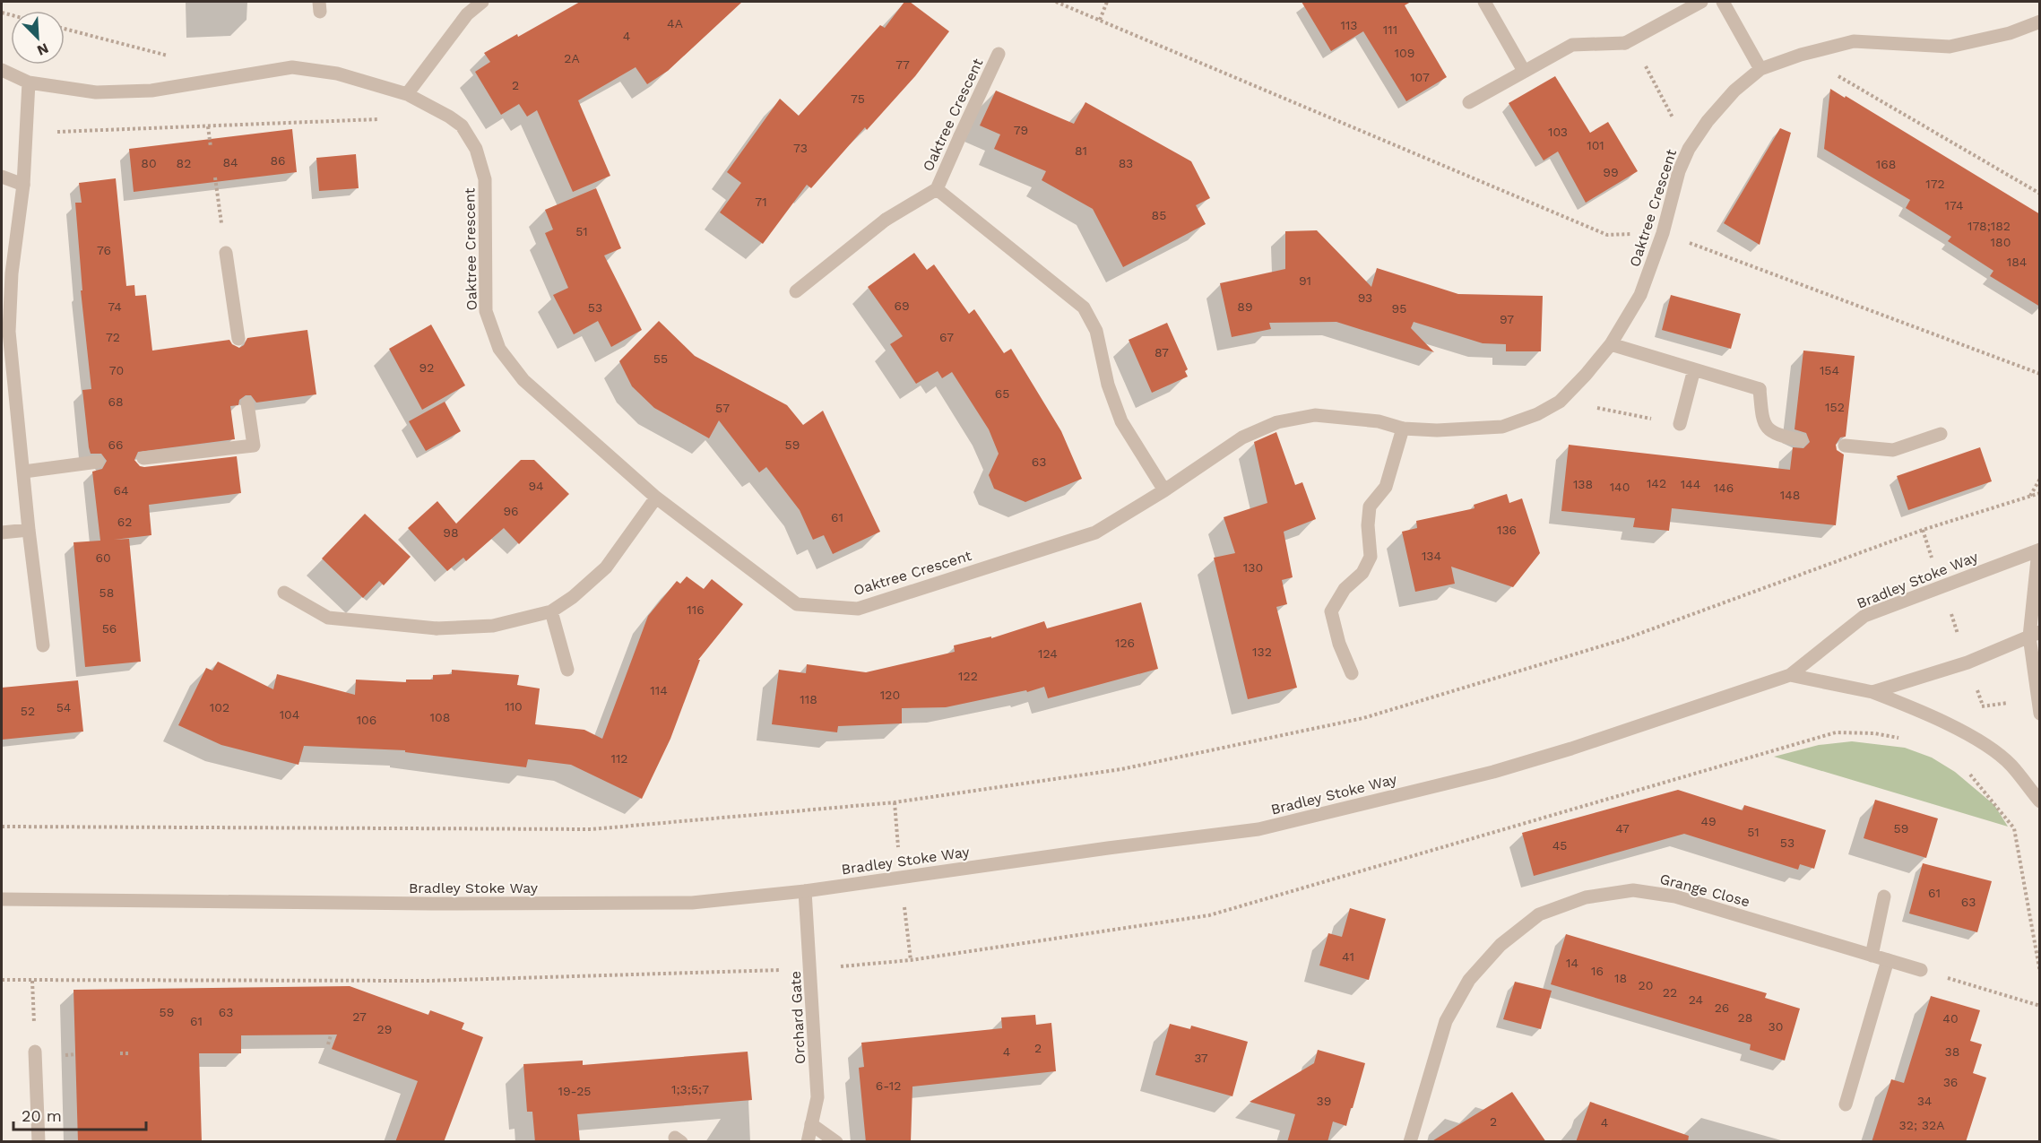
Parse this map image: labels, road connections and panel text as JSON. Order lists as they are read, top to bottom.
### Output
{
  "streets": {
    "street": [
      "Oaktree Crescent",
      "Bradley Stoke Way",
      "Grange Close",
      "Orchard Gate"
    ]
  },
  "crossings": [
    ["Bradley Stoke Way", "Orchard Gate"]
  ],
  "house_numbers": [
    "4A",
    "113",
    "111",
    "4",
    "109",
    "2A",
    "77",
    "107",
    "2",
    "75",
    "79",
    "103",
    "101",
    "73",
    "81",
    "86",
    "84",
    "80",
    "82",
    "83",
    "168",
    "99",
    "172",
    "71",
    "174",
    "85",
    "178;182",
    "51",
    "180",
    "76",
    "184",
    "91",
    "93",
    "69",
    "74",
    "89",
    "53",
    "95",
    "97",
    "72",
    "67",
    "87",
    "55",
    "92",
    "70",
    "154",
    "65",
    "68",
    "152",
    "57",
    "66",
    "59",
    "63",
    "142",
    "138",
    "144",
    "94",
    "140",
    "146",
    "64",
    "148",
    "96",
    "61",
    "62",
    "136",
    "98",
    "134",
    "60",
    "130",
    "58",
    "116",
    "56",
    "126",
    "132",
    "124",
    "122",
    "114",
    "120",
    "118",
    "110",
    "54",
    "102",
    "52",
    "104",
    "108",
    "106",
    "112",
    "49",
    "47",
    "59",
    "51",
    "53",
    "45",
    "61",
    "63",
    "41",
    "14",
    "16",
    "18",
    "20",
    "22",
    "24",
    "26",
    "59",
    "63",
    "27",
    "28",
    "40",
    "61",
    "30",
    "29",
    "2",
    "4",
    "38",
    "37",
    "36",
    "6-12",
    "1;3;5;7",
    "19-25",
    "39",
    "34",
    "2",
    "4",
    "32; 32A"
  ],
  "scale_bar": "20 m",
  "north": "bottom right"
}
